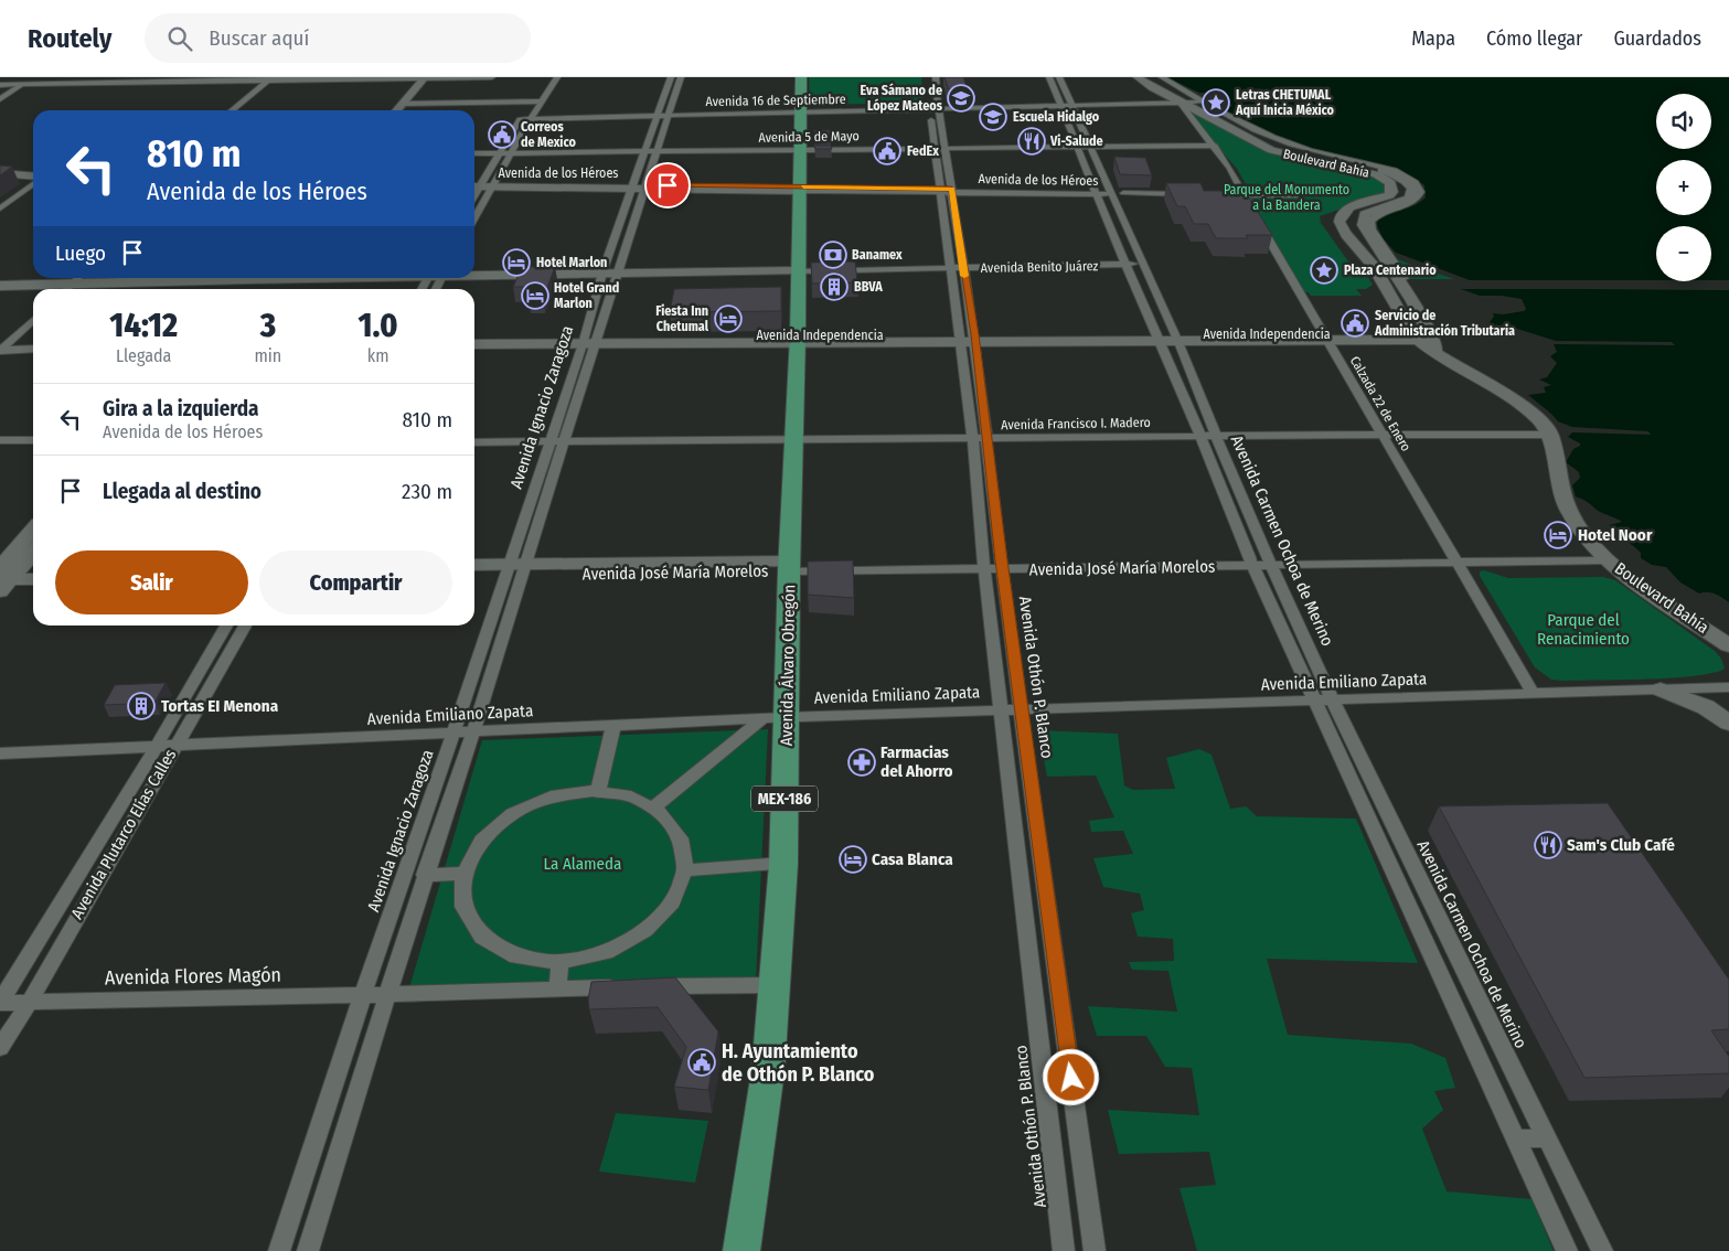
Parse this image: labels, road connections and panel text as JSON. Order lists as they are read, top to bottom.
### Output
{
  "streets": {
    "main road": [
      "Boulevard Bahía",
      "Avenida de los Héroes",
      "Avenida Benito Juárez",
      "Avenida Independencia",
      "Avenida José María Morelos",
      "Avenida Álvaro Obregón",
      "MEX-186"
    ],
    "street": [
      "Avenida 16 de Septiembre",
      "Avenida 5 de Mayo",
      "Calzada 22 de Enero",
      "Avenida Ignacio Zaragoza",
      "Avenida Francisco I. Madero",
      "Avenida Carmen Ochoa de Merino",
      "Avenida Othón P. Blanco",
      "Avenida Emiliano Zapata",
      "Avenida Plutarco Elías Calles",
      "Avenida Flores Magón"
    ]
  },
  "crossings": [
    ["Avenida 16 de Septiembre", "Boulevard Bahía"],
    ["Avenida 16 de Septiembre", "Avenida Ignacio Zaragoza"],
    ["Avenida 16 de Septiembre", "Avenida Carmen Ochoa de Merino"],
    ["Avenida 16 de Septiembre", "Avenida Álvaro Obregón"],
    ["Avenida 16 de Septiembre", "Avenida Othón P. Blanco"],
    ["Avenida 5 de Mayo", "Avenida Ignacio Zaragoza"],
    ["Avenida 5 de Mayo", "Avenida Carmen Ochoa de Merino"],
    ["Avenida 5 de Mayo", "Avenida Álvaro Obregón"],
    ["Avenida 5 de Mayo", "Avenida Othón P. Blanco"],
    ["Boulevard Bahía", "Avenida Independencia"],
    ["Boulevard Bahía", "Avenida Francisco I. Madero"],
    ["Boulevard Bahía", "Avenida José María Morelos"],
    ["Avenida de los Héroes", "Avenida Ignacio Zaragoza"],
    ["Avenida de los Héroes", "Avenida Carmen Ochoa de Merino"],
    ["Avenida de los Héroes", "Avenida Álvaro Obregón"],
    ["Avenida de los Héroes", "Avenida Othón P. Blanco"],
    ["Avenida Benito Juárez", "Avenida Ignacio Zaragoza"],
    ["Avenida Benito Juárez", "Avenida Carmen Ochoa de Merino"],
    ["Avenida Benito Juárez", "Avenida Álvaro Obregón"],
    ["Avenida Benito Juárez", "Avenida Othón P. Blanco"],
    ["Avenida Independencia", "Calzada 22 de Enero"],
    ["Avenida Independencia", "Avenida Ignacio Zaragoza"],
    ["Avenida Independencia", "Avenida Carmen Ochoa de Merino"],
    ["Avenida Independencia", "Avenida Álvaro Obregón"],
    ["Avenida Independencia", "Avenida Othón P. Blanco"],
    ["Calzada 22 de Enero", "Avenida Francisco I. Madero"],
    ["Calzada 22 de Enero", "Avenida José María Morelos"],
    ["Calzada 22 de Enero", "Avenida Emiliano Zapata"],
    ["Avenida Ignacio Zaragoza", "Avenida Francisco I. Madero"],
    ["Avenida Ignacio Zaragoza", "Avenida José María Morelos"],
    ["Avenida Ignacio Zaragoza", "Avenida Emiliano Zapata"],
    ["Avenida Ignacio Zaragoza", "Avenida Flores Magón"],
    ["Avenida Francisco I. Madero", "Avenida Carmen Ochoa de Merino"],
    ["Avenida Francisco I. Madero", "Avenida Álvaro Obregón"],
    ["Avenida Francisco I. Madero", "Avenida Othón P. Blanco"],
    ["Avenida Carmen Ochoa de Merino", "Avenida José María Morelos"],
    ["Avenida Carmen Ochoa de Merino", "Avenida Emiliano Zapata"],
    ["Avenida José María Morelos", "Avenida Álvaro Obregón"],
    ["Avenida José María Morelos", "Avenida Othón P. Blanco"],
    ["Avenida Álvaro Obregón", "Avenida Emiliano Zapata"],
    ["Avenida Othón P. Blanco", "Avenida Emiliano Zapata"],
    ["Avenida Emiliano Zapata", "Avenida Plutarco Elías Calles"],
    ["Avenida Plutarco Elías Calles", "Avenida Flores Magón"]
  ],
  "parks": ["Parque del Monumento a la Bandera", "Parque del Renacimiento", "La Alameda"],
  "places": {
    "school or university": ["Eva Sámano de López Mateos", "Escuela Hidalgo"],
    "place": ["Letras CHETUMAL Aquí Inicia México", "Plaza Centenario"],
    "public building": [
      "Correos de Mexico",
      "FedEx",
      "Servicio de Administración Tributaria",
      "H. Ayuntamiento de Othón P. Blanco"
    ],
    "restaurant": ["Vi-Salude", "Sam's Club Café"],
    "bank": ["Banamex"],
    "hotel": [
      "Hotel Marlon",
      "Hotel Grand Marlon",
      "Fiesta Inn Chetumal",
      "Hotel Noor",
      "Casa Blanca"
    ],
    "building": ["BBVA", "Tortas EI Menona"],
    "pharmacy": ["Farmacias del Ahorro"]
  },
  "page": {
    "header": "Routely",
    "search": "Buscar aquí",
    "nav": ["Mapa", "Cómo llegar", "Guardados"],
    "map_buttons": ["+", "−"],
    "turn": ["810 m", "Avenida de los Héroes"],
    "then": "Luego",
    "eta": [
      "14:12",
      "Llegada",
      "3",
      "min",
      "1.0",
      "km"
    ],
    "list": [
      {
        "name": "Gira a la izquierda",
        "note": "Avenida de los Héroes",
        "value": "810 m"
      },
      {
        "name": "Llegada al destino",
        "value": "230 m"
      }
    ],
    "buttons": ["Salir", "Compartir"]
  }
}
